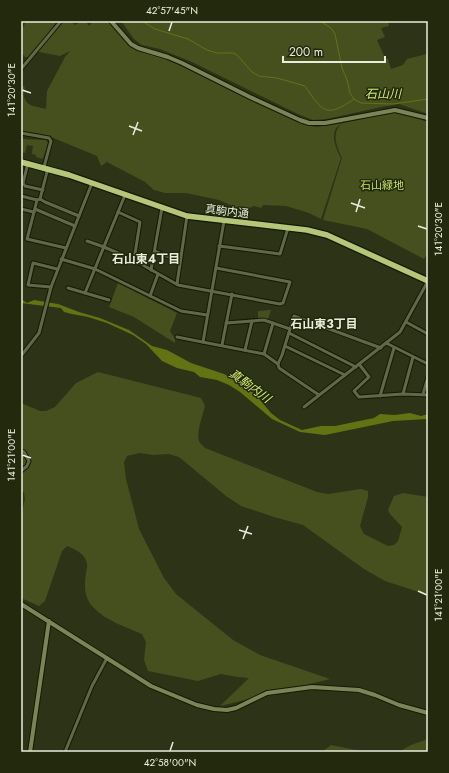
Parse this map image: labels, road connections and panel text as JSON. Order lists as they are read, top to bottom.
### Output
{
  "streets": {
    "highway": ["真駒内通"]
  },
  "districts": ["石山東4丁目", "石山東3丁目"],
  "water": ["石山川", "真駒内川"],
  "parks": ["石山緑地"],
  "scale_bar": "200 m",
  "coordinates": [
    "42°57'45\"N",
    "141°20'30\"E",
    "141°21'00\"E",
    "42°58'00\"N"
  ]
}
